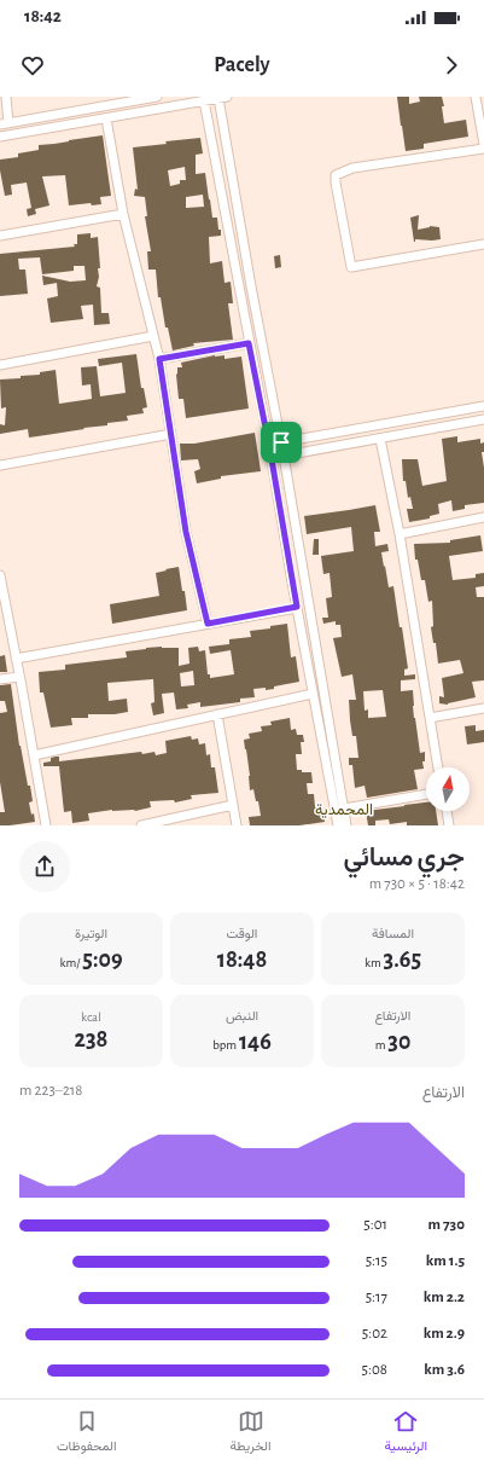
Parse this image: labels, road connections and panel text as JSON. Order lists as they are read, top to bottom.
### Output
{
  "districts": ["المحمدية"],
  "north": "top",
  "page": {
    "status": "18:42",
    "header": "Pacely",
    "heading": ["جري مسائي", "18:42 · 5 × 730 m"],
    "stats": [
      ["المسافة", "3.65 km"],
      ["الوقت", "18:48"],
      ["الوتيرة", "5:09 /km"],
      ["الارتفاع", "30 m"],
      ["النبض", "146 bpm"],
      ["kcal", "238"]
    ],
    "chart": ["الارتفاع", "218–223 m"],
    "list": [
      {
        "name": "730 m",
        "note": "5:01"
      },
      {
        "name": "1.5 km",
        "note": "5:15"
      },
      {
        "name": "2.2 km",
        "note": "5:17"
      },
      {
        "name": "2.9 km",
        "note": "5:02"
      },
      {
        "name": "3.6 km",
        "note": "5:08"
      }
    ],
    "tabs": ["الرئيسية", "الخريطة", "المحفوظات"]
  }
}
